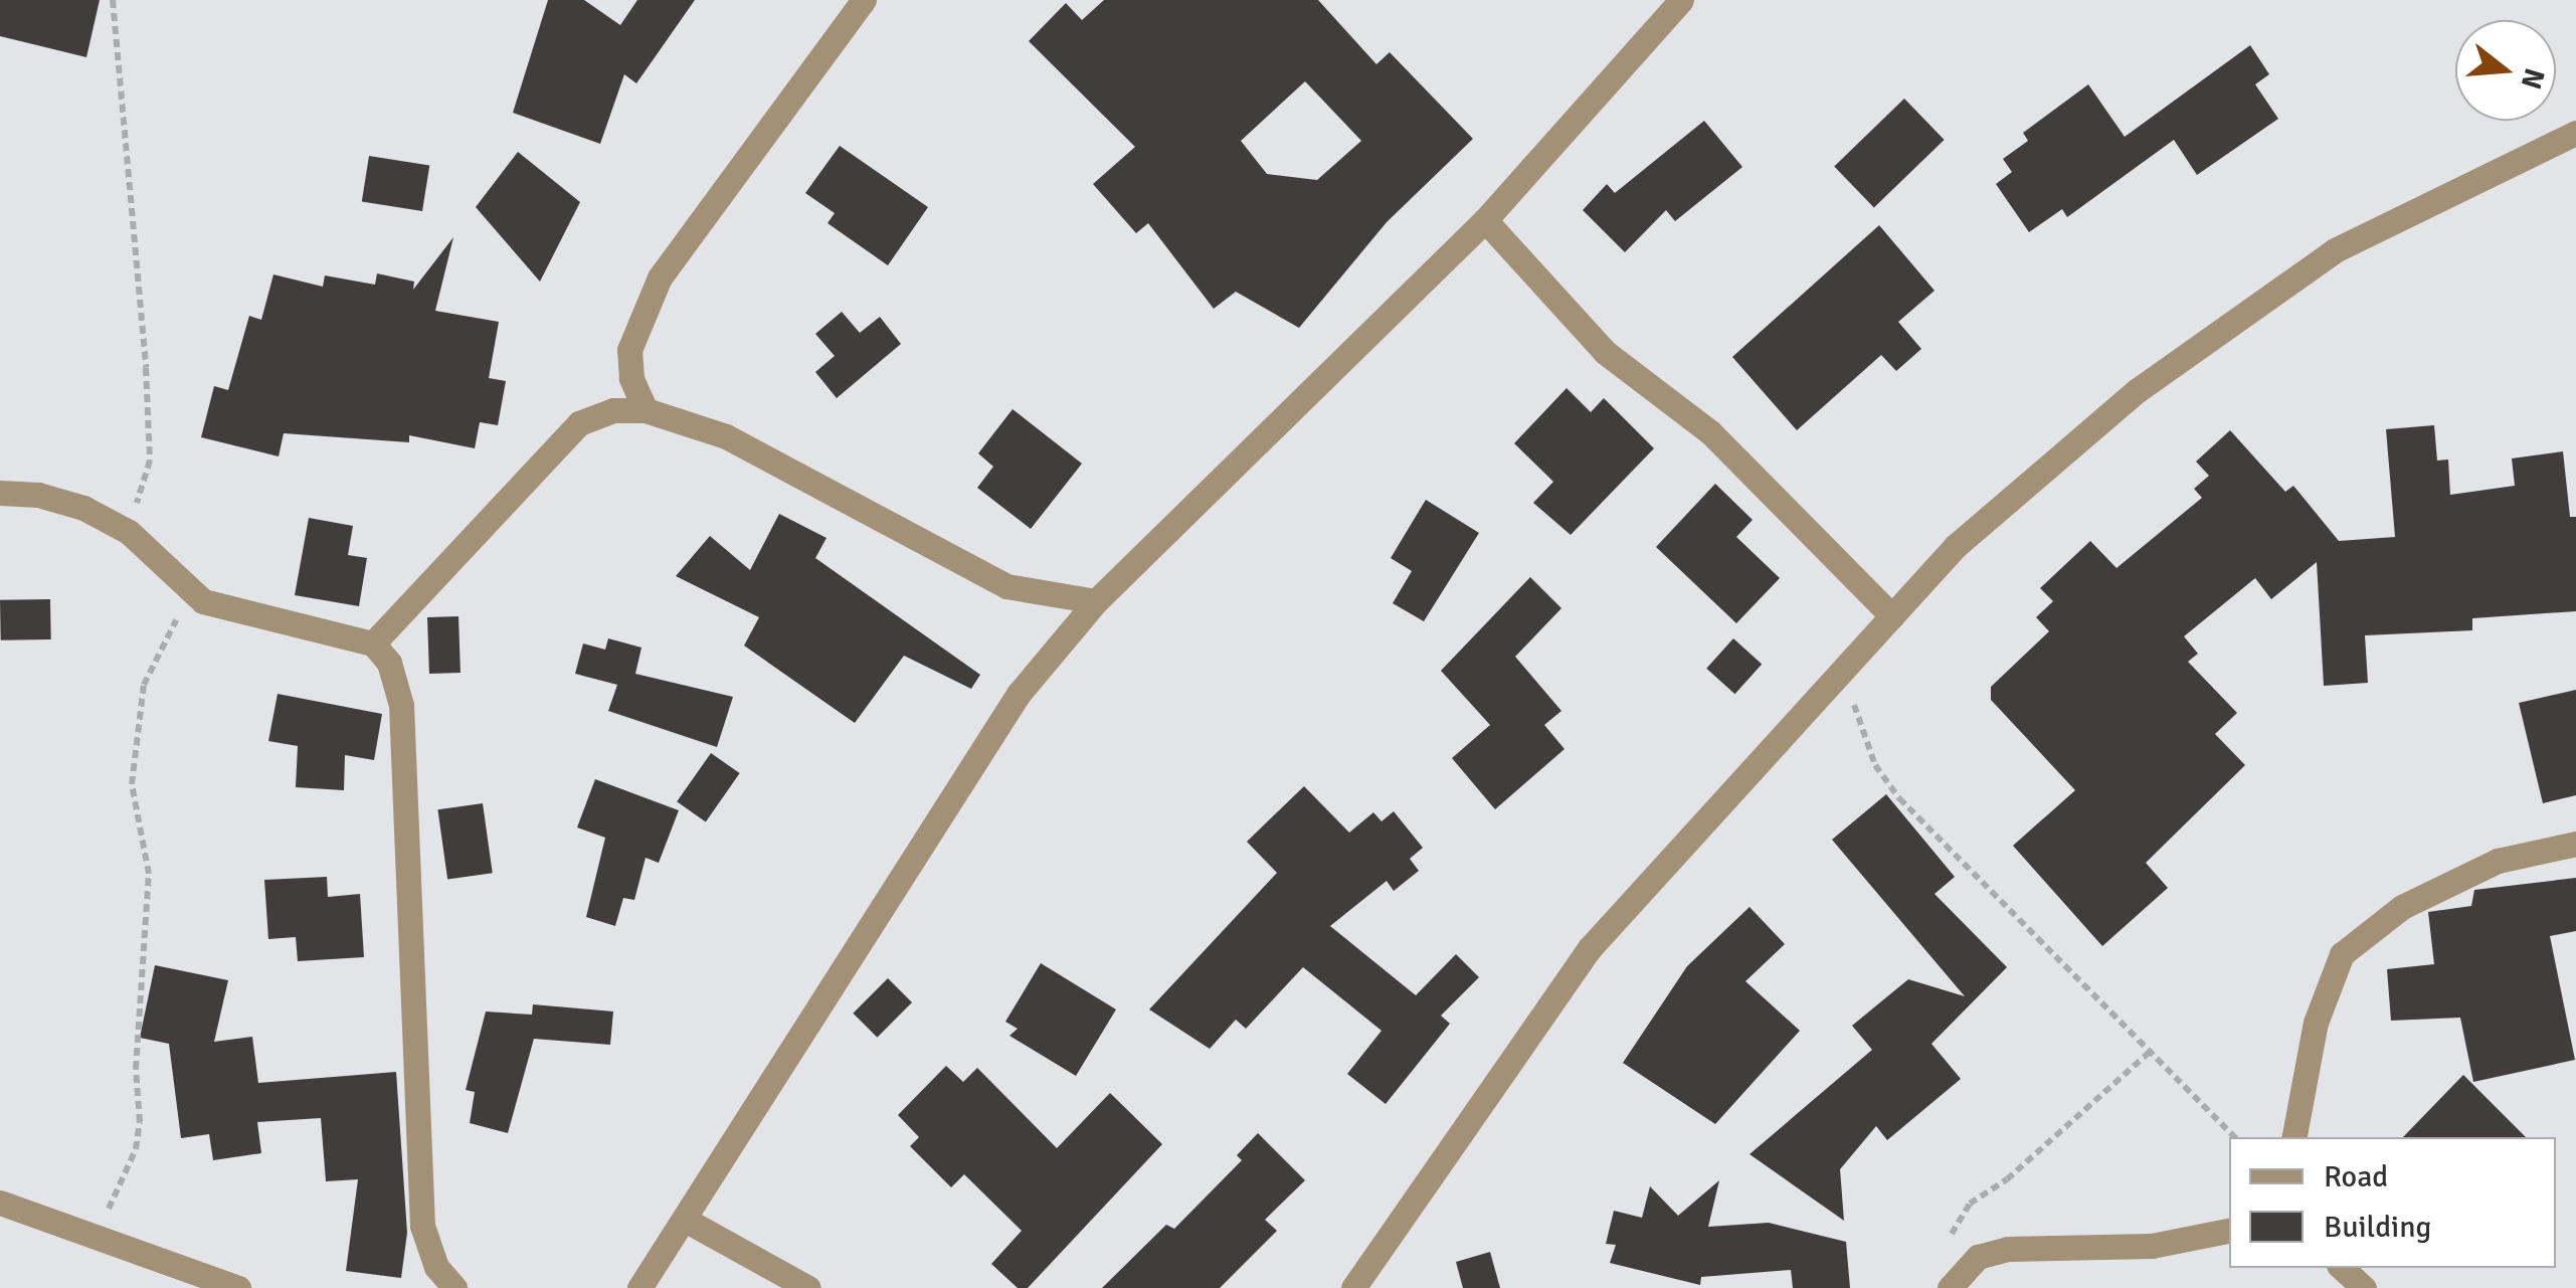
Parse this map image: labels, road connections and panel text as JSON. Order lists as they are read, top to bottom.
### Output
{
  "legend": ["Road", "Building"],
  "north": "right"
}
